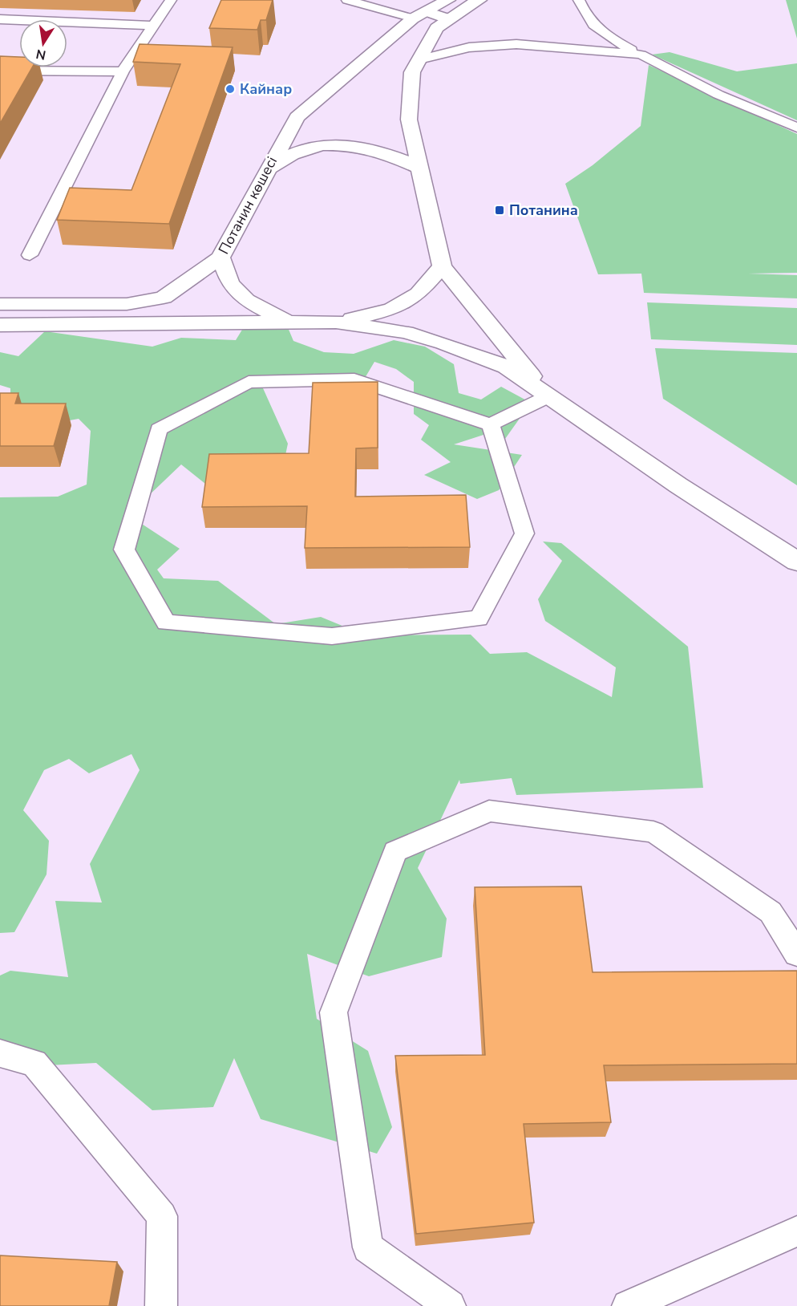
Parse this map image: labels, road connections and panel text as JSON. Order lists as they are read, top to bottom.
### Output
{
  "streets": {
    "main road": ["Потанин көшесі"]
  },
  "places": {
    "other": ["Кайнар"],
    "transit": ["Потанина"]
  },
  "north": "bottom"
}
